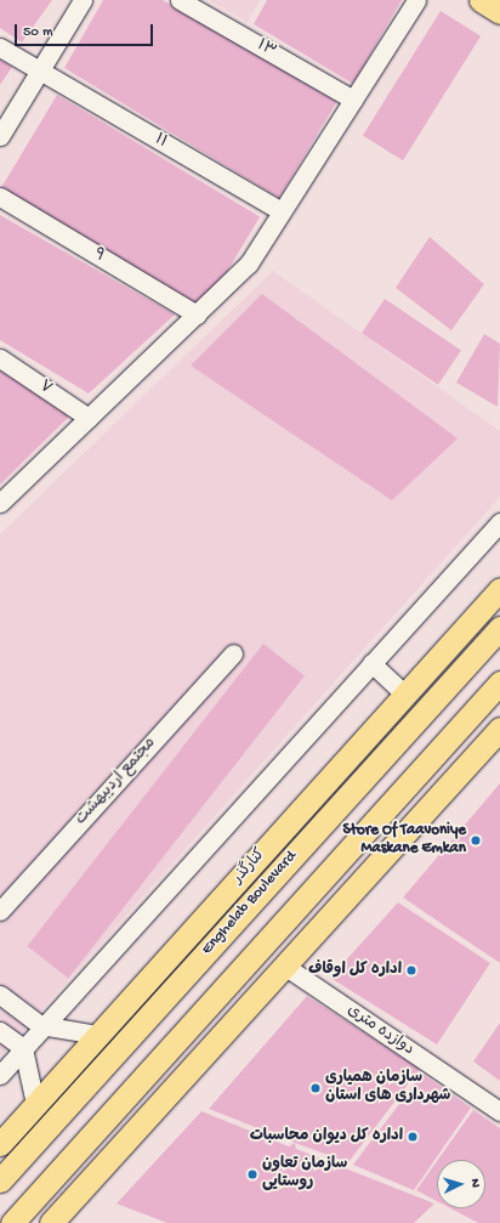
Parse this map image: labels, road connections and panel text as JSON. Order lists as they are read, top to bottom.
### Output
{
  "streets": {
    "main road": ["کنارگذر", "Enghelab Boulevard"],
    "street": [
      "۱۳",
      "۱۱",
      "۹",
      "۷",
      "مجتمع اردیبهشت",
      "دوازده متری"
    ]
  },
  "places": [
    "Store Of Taavoniye Maskane Emkan",
    "اداره کل اوقاف",
    "سازمان همیاری شهرداری های استان",
    "اداره کل دیوان محاسبات",
    "سازمان تعاون روستایی"
  ],
  "scale_bar": "50 m",
  "north": "right"
}
